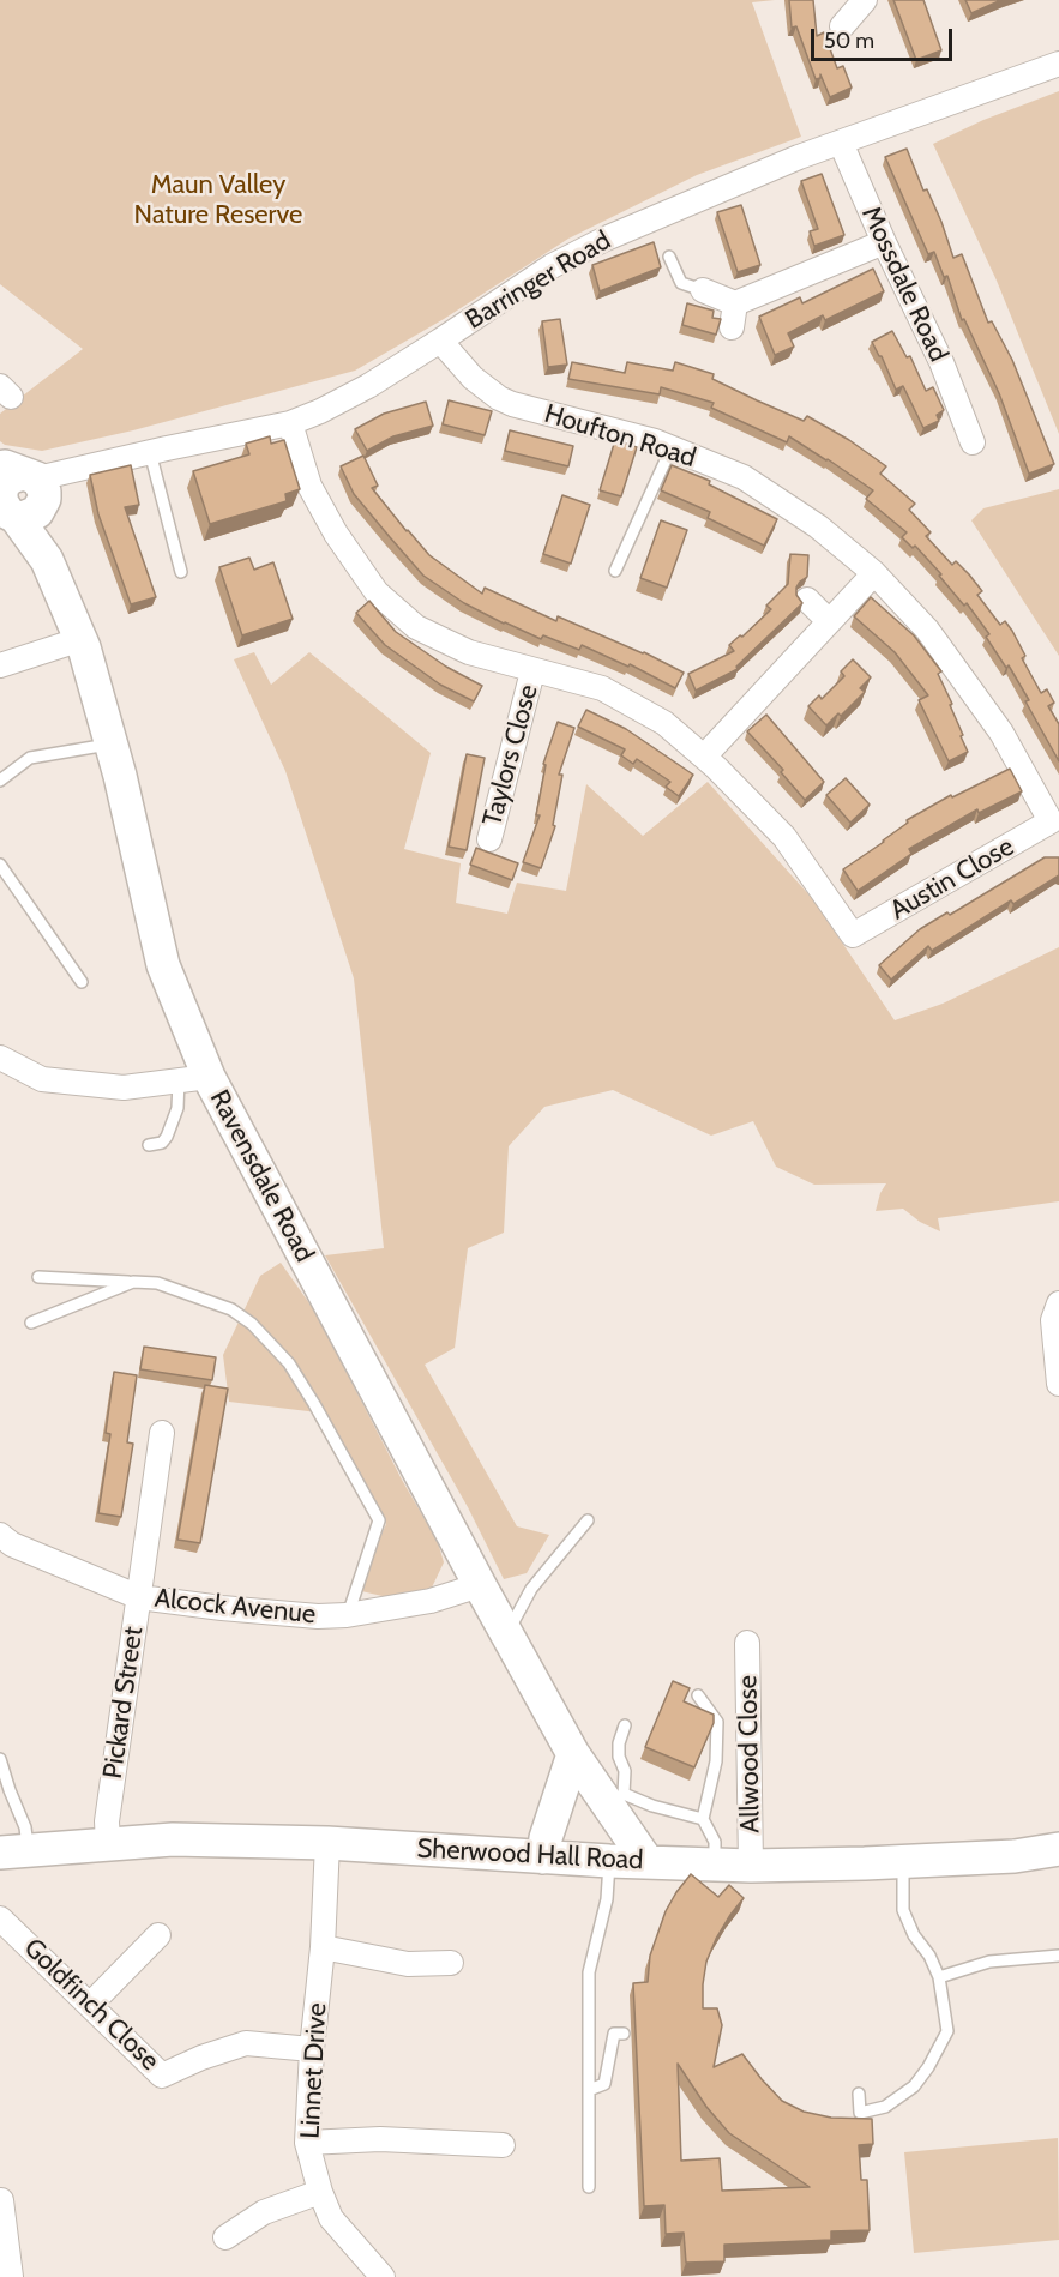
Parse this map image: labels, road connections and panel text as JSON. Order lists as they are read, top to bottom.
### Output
{
  "streets": {
    "main road": ["Ravensdale Road", "Sherwood Hall Road"],
    "street": [
      "Barringer Road",
      "Mossdale Road",
      "Houfton Road",
      "Taylors Close",
      "Austin Close",
      "Alcock Avenue",
      "Pickard Street",
      "Allwood Close",
      "Goldfinch Close",
      "Linnet Drive"
    ]
  },
  "crossings": [
    ["Barringer Road", "Mossdale Road"],
    ["Barringer Road", "Houfton Road"],
    ["Barringer Road", "Ravensdale Road"],
    ["Houfton Road", "Austin Close"],
    ["Ravensdale Road", "Alcock Avenue"],
    ["Ravensdale Road", "Sherwood Hall Road"],
    ["Alcock Avenue", "Pickard Street"],
    ["Pickard Street", "Sherwood Hall Road"],
    ["Allwood Close", "Sherwood Hall Road"],
    ["Sherwood Hall Road", "Linnet Drive"],
    ["Goldfinch Close", "Linnet Drive"]
  ],
  "parks": ["Maun Valley Nature Reserve"],
  "scale_bar": "50 m"
}
